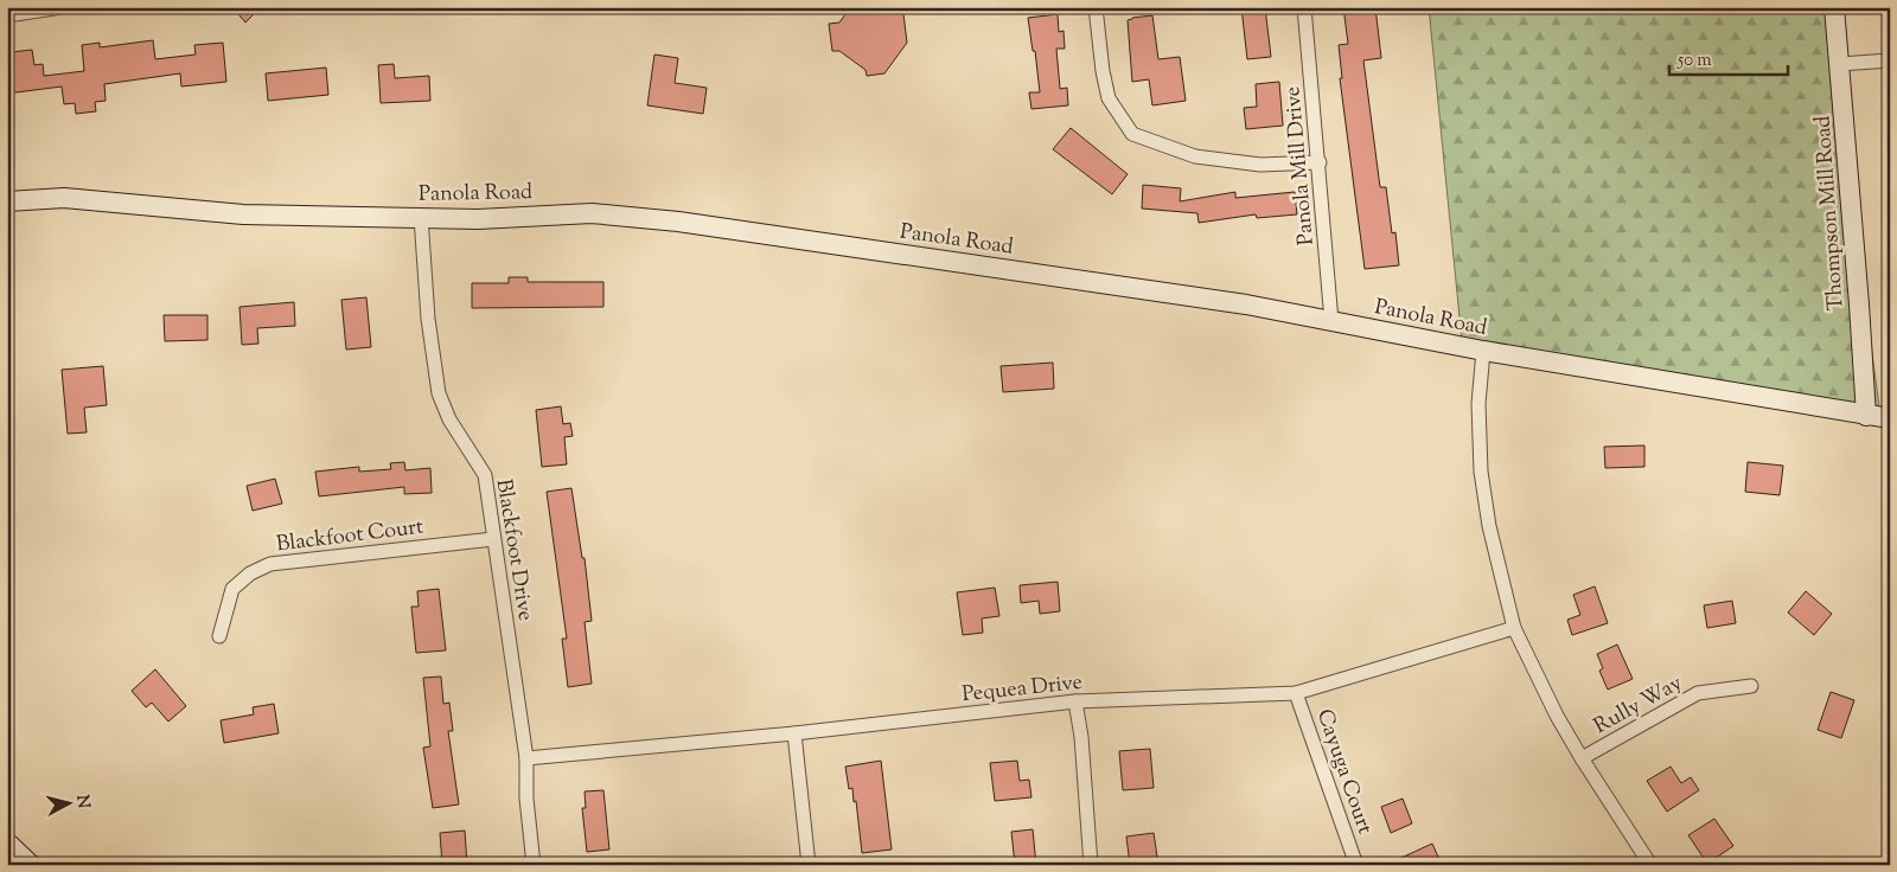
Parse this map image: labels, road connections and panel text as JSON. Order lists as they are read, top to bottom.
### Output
{
  "streets": {
    "main road": ["Panola Road", "Thompson Mill Road"],
    "street": [
      "Panola Mill Drive",
      "Blackfoot Court",
      "Blackfoot Drive",
      "Pequea Drive",
      "Rully Way",
      "Cayuga Court"
    ]
  },
  "crossings": [
    ["Panola Mill Drive", "Panola Road"],
    ["Panola Road", "Thompson Mill Road"],
    ["Panola Road", "Blackfoot Drive"],
    ["Blackfoot Court", "Blackfoot Drive"],
    ["Blackfoot Drive", "Pequea Drive"],
    ["Pequea Drive", "Cayuga Court"]
  ],
  "scale_bar": "50 m",
  "north": "right"
}
